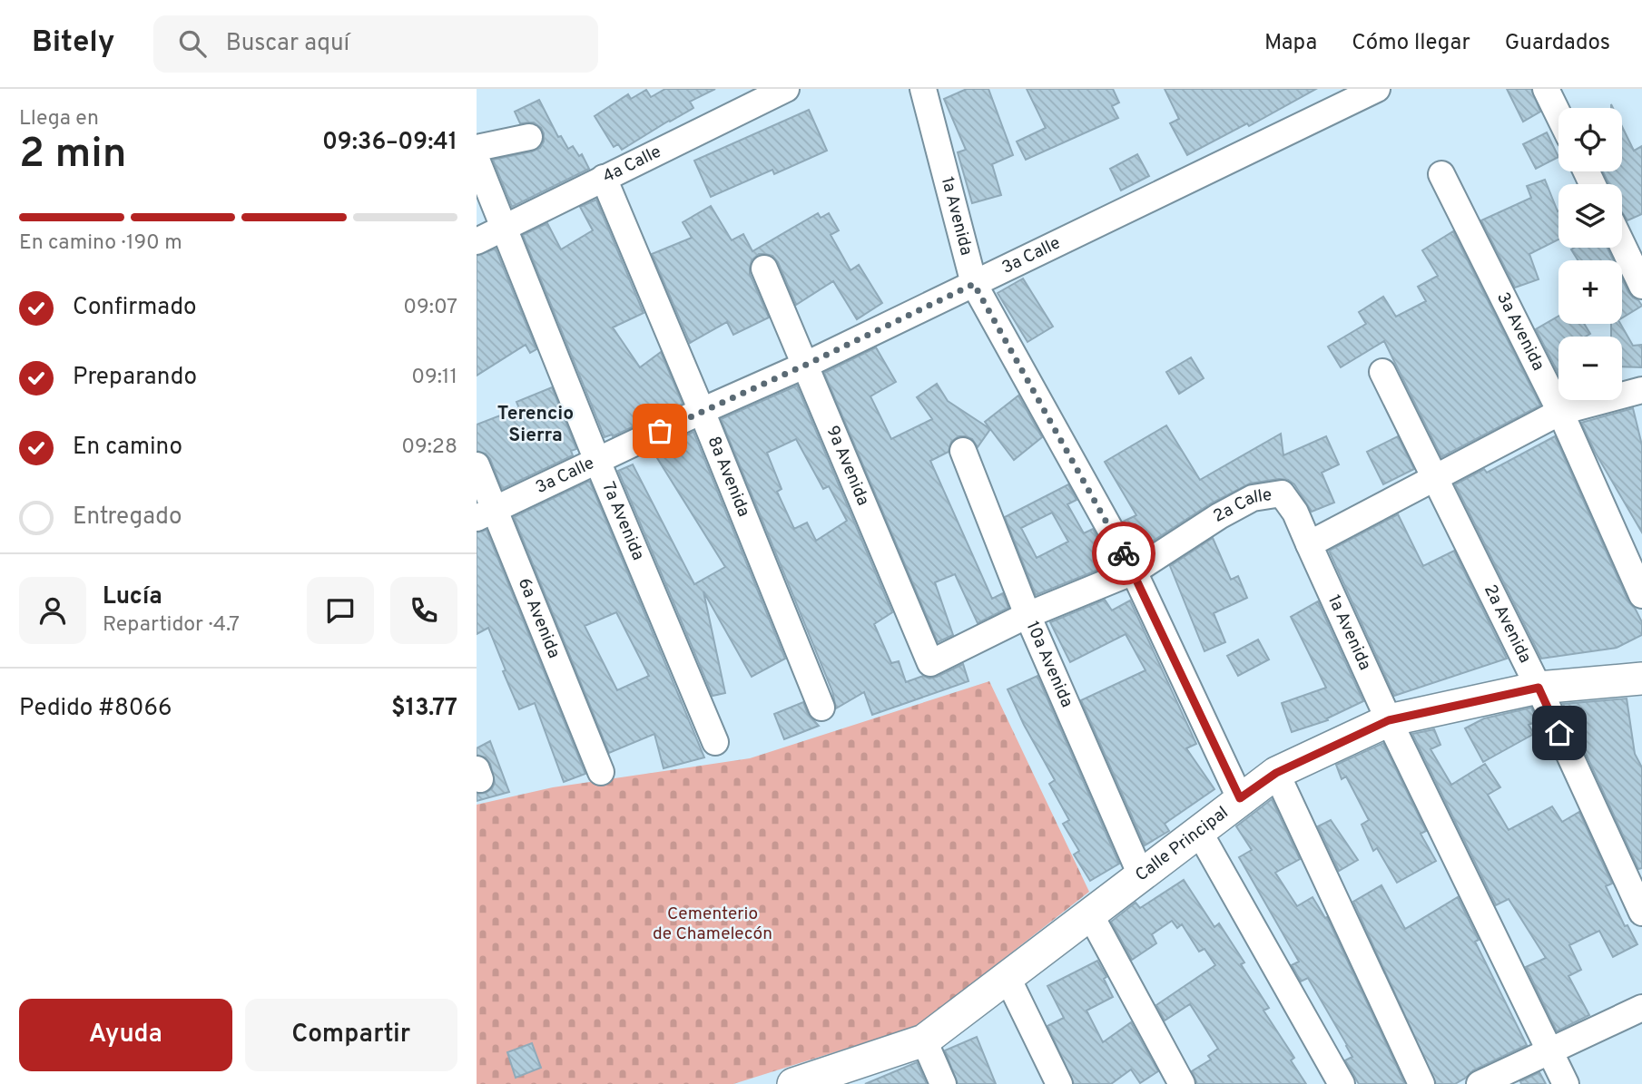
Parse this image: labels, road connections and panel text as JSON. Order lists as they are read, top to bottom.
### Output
{
  "streets": {
    "street": [
      "4a Calle",
      "1a Avenida",
      "3a Calle",
      "3a Avenida",
      "9a Avenida",
      "8a Avenida",
      "2a Calle",
      "7a Avenida",
      "6a Avenida",
      "2a Avenida",
      "10a Avenida",
      "Calle Principal"
    ]
  },
  "crossings": [
    ["4a Calle", "8a Avenida"],
    ["4a Calle", "7a Avenida"],
    ["1a Avenida", "3a Calle"],
    ["1a Avenida", "2a Calle"],
    ["1a Avenida", "Calle Principal"],
    ["3a Calle", "9a Avenida"],
    ["3a Calle", "8a Avenida"],
    ["3a Calle", "7a Avenida"],
    ["3a Calle", "6a Avenida"],
    ["9a Avenida", "2a Calle"],
    ["2a Calle", "10a Avenida"],
    ["2a Avenida", "Calle Principal"],
    ["10a Avenida", "Calle Principal"]
  ],
  "districts": ["Terencio Sierra"],
  "parks": ["Cementerio de Chamelecón"],
  "page": {
    "header": "Bitely",
    "search": "Buscar aquí",
    "nav": ["Mapa", "Cómo llegar", "Guardados"],
    "heading": ["2 min", "Llega en", "09:36–09:41"],
    "panel": [
      "Lucía",
      "Repartidor · 4.7",
      "Pedido #8066",
      "$13.77"
    ],
    "map_buttons": ["+", "−"],
    "bar": "En camino · 190 m",
    "list": [
      ["Confirmado", "09:07"],
      ["Preparando", "09:11"],
      ["En camino", "09:28"],
      "Entregado"
    ],
    "buttons": ["Ayuda", "Compartir"]
  }
}
